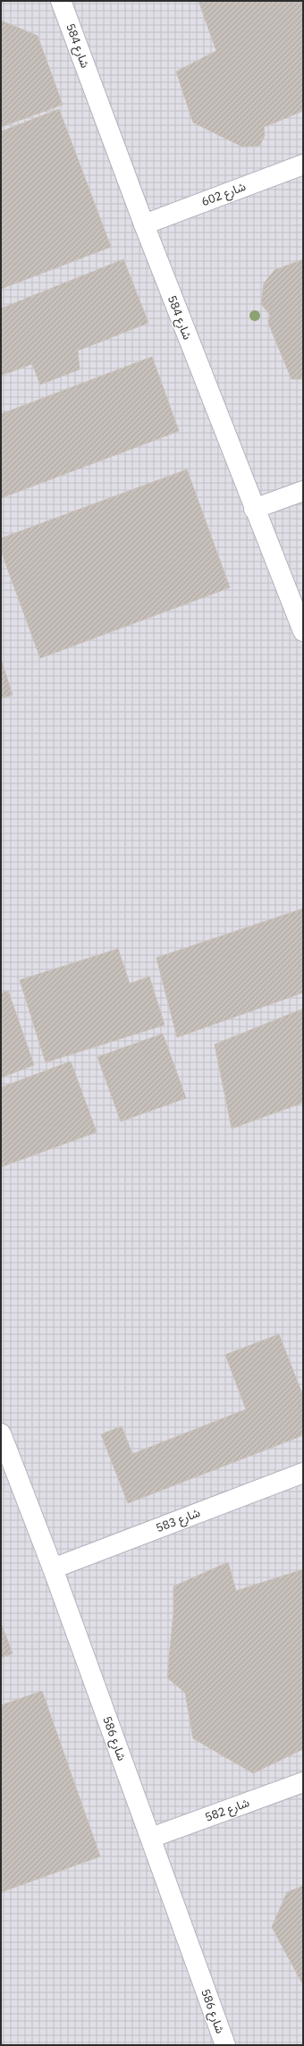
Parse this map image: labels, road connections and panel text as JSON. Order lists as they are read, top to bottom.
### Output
{
  "streets": {
    "street": [
      "شارع 584",
      "شارع 602",
      "شارع 583",
      "شارع 586",
      "شارع 582"
    ]
  },
  "crossings": [
    ["شارع 584", "شارع 602"],
    ["شارع 583", "شارع 586"],
    ["شارع 586", "شارع 582"]
  ]
}
